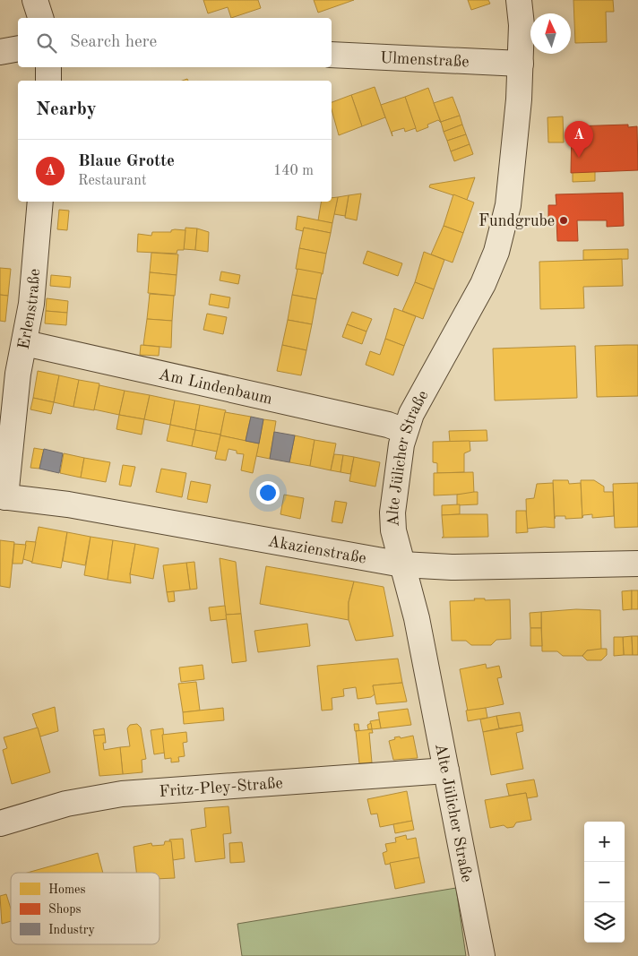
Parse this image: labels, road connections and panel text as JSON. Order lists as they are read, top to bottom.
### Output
{
  "streets": {
    "street": [
      "Ulmenstraße",
      "Erlenstraße",
      "Am Lindenbaum",
      "Alte Jülicher Straße",
      "Akazienstraße",
      "Fritz-Pley-Straße"
    ]
  },
  "crossings": [
    ["Ulmenstraße", "Alte Jülicher Straße"],
    ["Erlenstraße", "Am Lindenbaum"],
    ["Erlenstraße", "Akazienstraße"],
    ["Am Lindenbaum", "Alte Jülicher Straße"],
    ["Alte Jülicher Straße", "Akazienstraße"],
    ["Alte Jülicher Straße", "Fritz-Pley-Straße"]
  ],
  "places": ["Fundgrube"],
  "legend": ["Homes", "Shops", "Industry"],
  "north": "top",
  "page": {
    "search": "Search here",
    "heading": "Nearby",
    "pins": "A",
    "list": [
      {
        "mark": "A",
        "name": "Blaue Grotte",
        "note": "Restaurant",
        "value": "140 m"
      }
    ],
    "map_buttons": ["+", "−"]
  }
}
